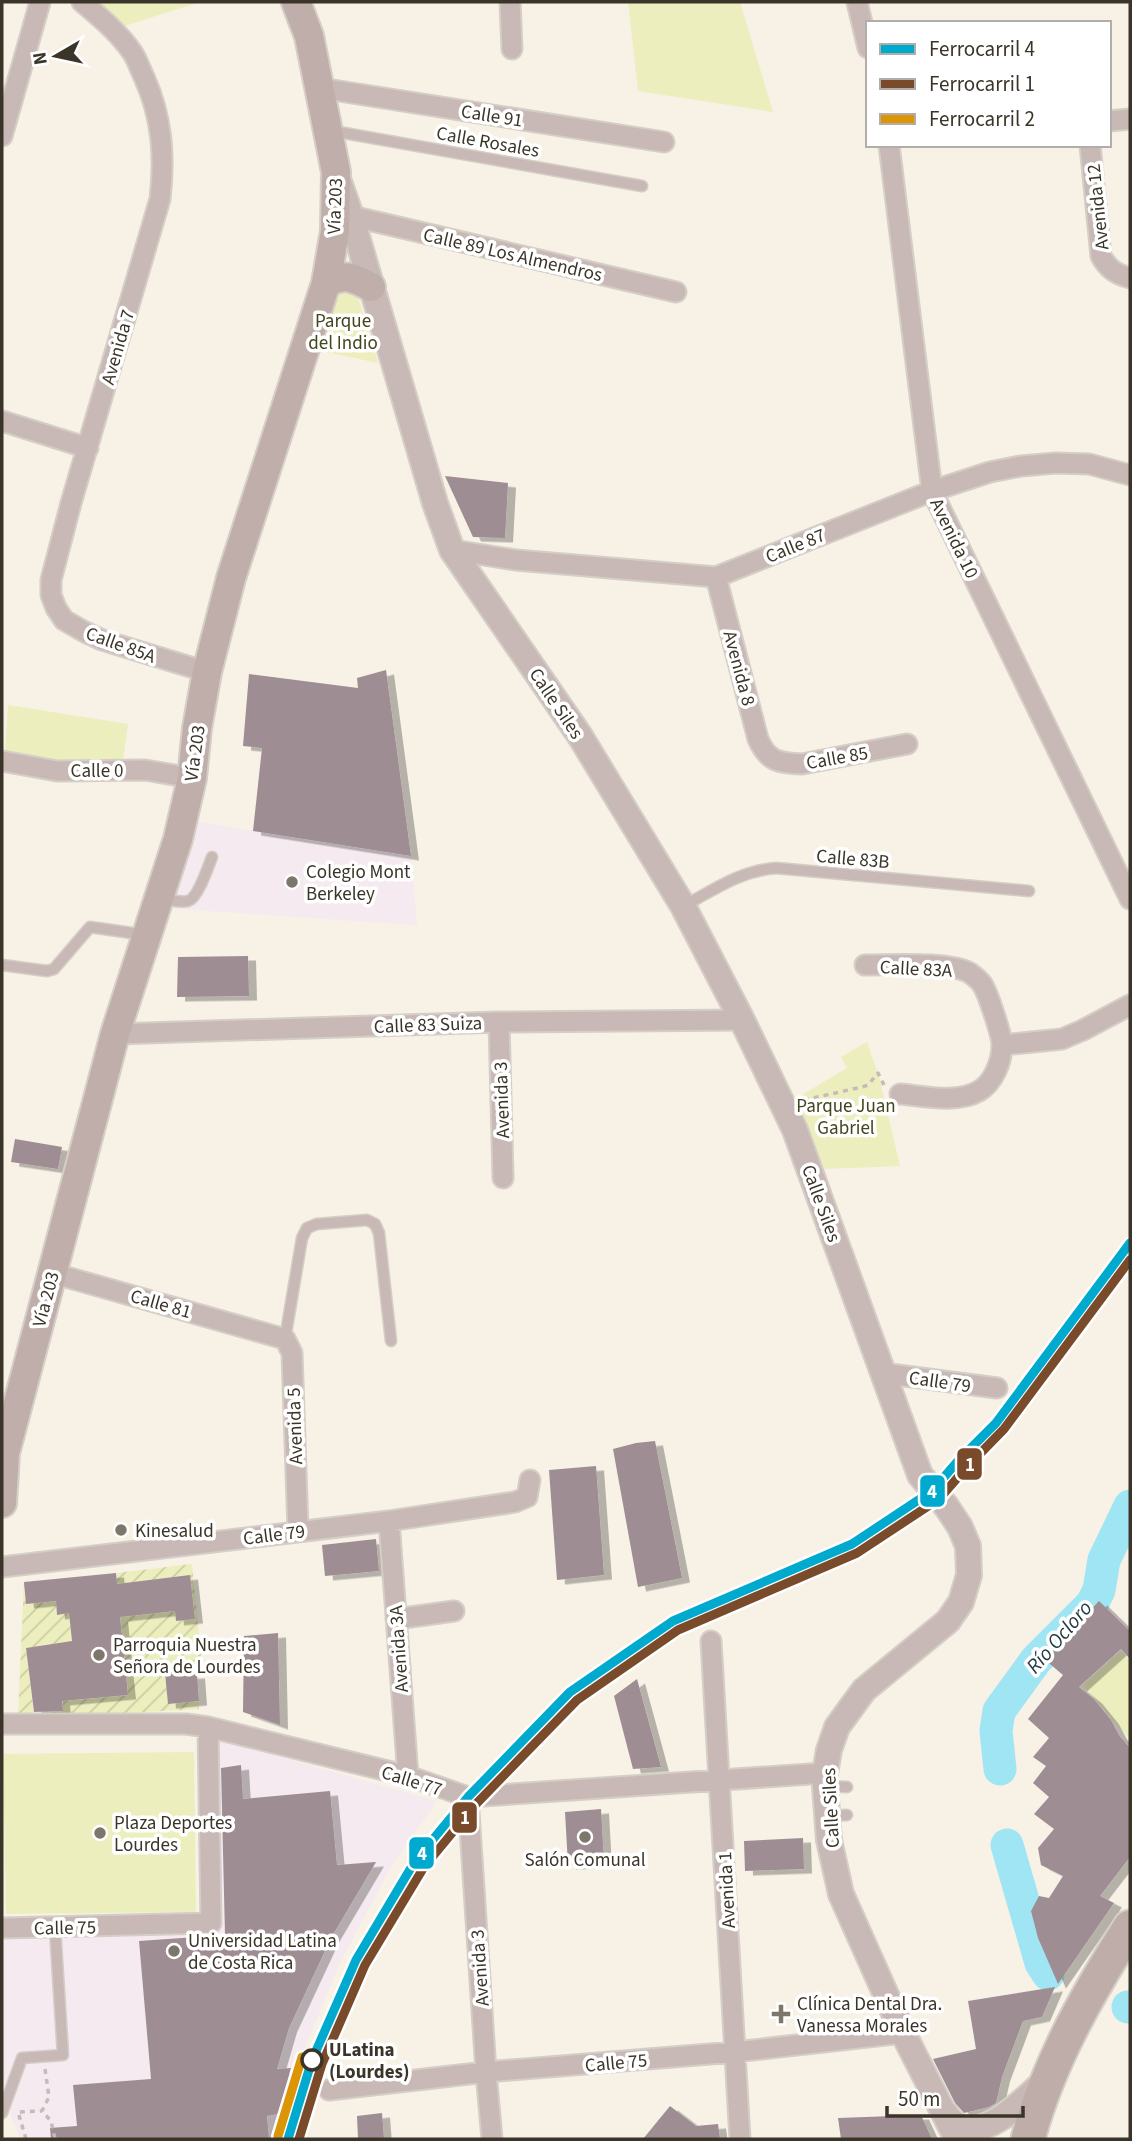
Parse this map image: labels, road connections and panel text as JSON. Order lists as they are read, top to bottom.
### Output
{
  "streets": {
    "main road": ["Vía 203"],
    "street": [
      "Calle 91",
      "Avenida 12",
      "Calle 89 Los Almendros",
      "Avenida 7",
      "Avenida 10",
      "Calle 87",
      "Calle 85A",
      "Avenida 8",
      "Calle Siles",
      "Calle 85",
      "Calle 0",
      "Calle 83A",
      "Calle 83 Suiza",
      "Avenida 3",
      "Calle 81",
      "Calle 79",
      "Avenida 5",
      "Avenida 3A",
      "Calle 77",
      "Avenida 1",
      "Calle 75"
    ],
    "lane": ["Calle Rosales", "Calle 83B"]
  },
  "crossings": [
    ["Calle 91", "Vía 203"],
    ["Calle Rosales", "Vía 203"],
    ["Vía 203", "Calle 85A"],
    ["Vía 203", "Calle Siles"],
    ["Vía 203", "Calle 0"],
    ["Vía 203", "Calle 83 Suiza"],
    ["Vía 203", "Calle 81"],
    ["Calle 89 Los Almendros", "Calle Siles"],
    ["Avenida 7", "Calle 85A"],
    ["Avenida 10", "Calle 87"],
    ["Calle 87", "Avenida 8"],
    ["Calle 87", "Calle Siles"],
    ["Avenida 8", "Calle 85"],
    ["Calle Siles", "Calle 83B"],
    ["Calle Siles", "Calle 83 Suiza"],
    ["Calle Siles", "Calle 79"],
    ["Calle Siles", "Calle 77"],
    ["Calle Siles", "Calle 75"],
    ["Calle 83 Suiza", "Avenida 3"],
    ["Avenida 3", "Calle 77"],
    ["Avenida 3", "Calle 75"],
    ["Calle 81", "Avenida 5"],
    ["Calle 79", "Avenida 5"],
    ["Calle 79", "Avenida 3A"],
    ["Avenida 3A", "Calle 77"],
    ["Calle 77", "Avenida 1"],
    ["Calle 77", "Calle 75"],
    ["Avenida 1", "Calle 75"]
  ],
  "water": ["Río Ocloro"],
  "parks": ["Parque del Indio", "Parque Juan Gabriel"],
  "places": {
    "other": [
      "Colegio Mont Berkeley",
      "Kinesalud",
      "Parroquia Nuestra Señora de Lourdes",
      "Plaza Deportes Lourdes",
      "Salón Comunal",
      "Universidad Latina de Costa Rica",
      "ULatina (Lourdes)"
    ],
    "health": ["Clínica Dental Dra. Vanessa Morales"]
  },
  "lines": ["rail line 4", "rail line 1", "rail line 2"],
  "legend": ["Ferrocarril 4", "Ferrocarril 1", "Ferrocarril 2"],
  "scale_bar": "50 m",
  "north": "left"
}
